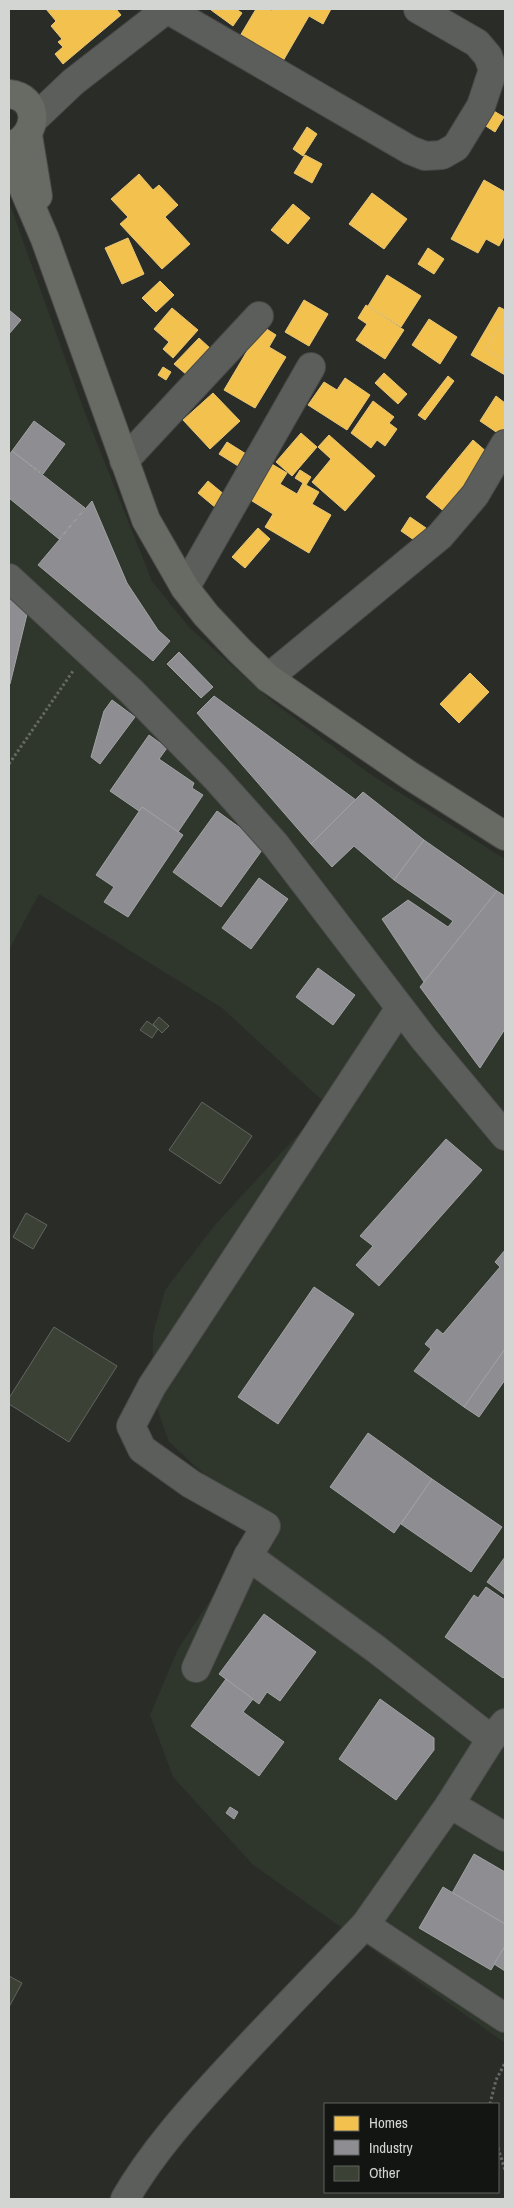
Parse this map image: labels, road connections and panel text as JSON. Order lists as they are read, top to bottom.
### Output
{
  "legend": ["Homes", "Industry", "Other"]
}
